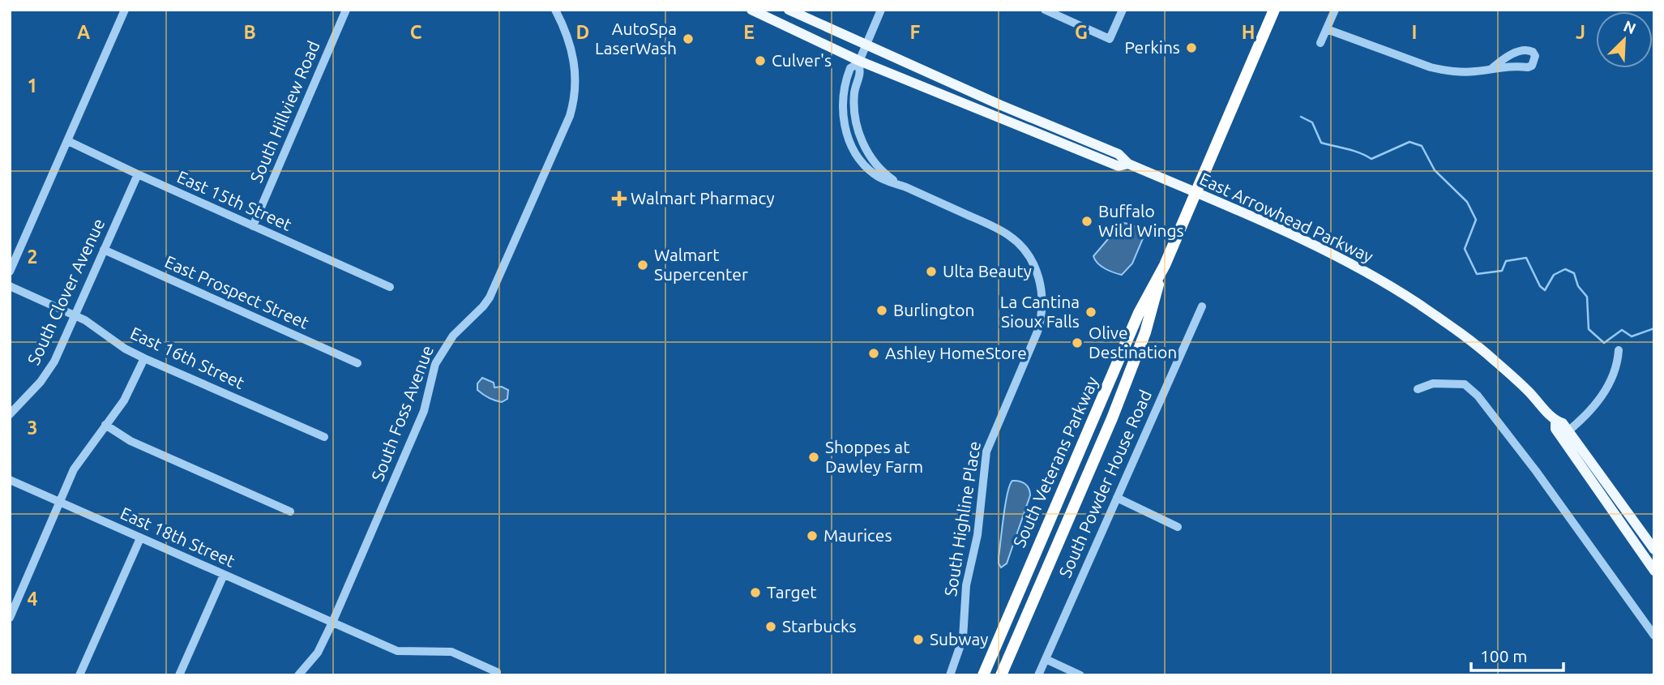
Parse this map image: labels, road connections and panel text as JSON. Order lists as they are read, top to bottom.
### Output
{
  "streets": {
    "highway": ["South Veterans Parkway"],
    "main road": ["East Arrowhead Parkway"],
    "street": [
      "South Hillview Road",
      "East 15th Street",
      "South Clover Avenue",
      "East Prospect Street",
      "East 16th Street",
      "South Foss Avenue",
      "South Powder House Road",
      "South Highline Place",
      "East 18th Street"
    ]
  },
  "crossings": [
    ["South Hillview Road", "East 15th Street"],
    ["East 15th Street", "South Clover Avenue"],
    ["East Arrowhead Parkway", "South Veterans Parkway"],
    ["East Arrowhead Parkway", "South Highline Place"],
    ["South Clover Avenue", "East Prospect Street"],
    ["South Clover Avenue", "East 16th Street"],
    ["South Foss Avenue", "East 18th Street"]
  ],
  "places": {
    "other": [
      "AutoSpa LaserWash",
      "Perkins",
      "Culver's",
      "Buffalo Wild Wings",
      "Walmart Supercenter",
      "Ulta Beauty",
      "Burlington",
      "La Cantina Sioux Falls",
      "Olive Destination",
      "Ashley HomeStore",
      "Shoppes at Dawley Farm",
      "Maurices",
      "Target",
      "Starbucks",
      "Subway"
    ],
    "health": ["Walmart Pharmacy"]
  },
  "scale_bar": "100 m",
  "north": "top right",
  "grid": {
    "columns": [
      "A",
      "B",
      "C",
      "D",
      "E",
      "F",
      "G",
      "H",
      "I",
      "J"
    ],
    "rows": [
      "1",
      "2",
      "3",
      "4"
    ]
  }
}
